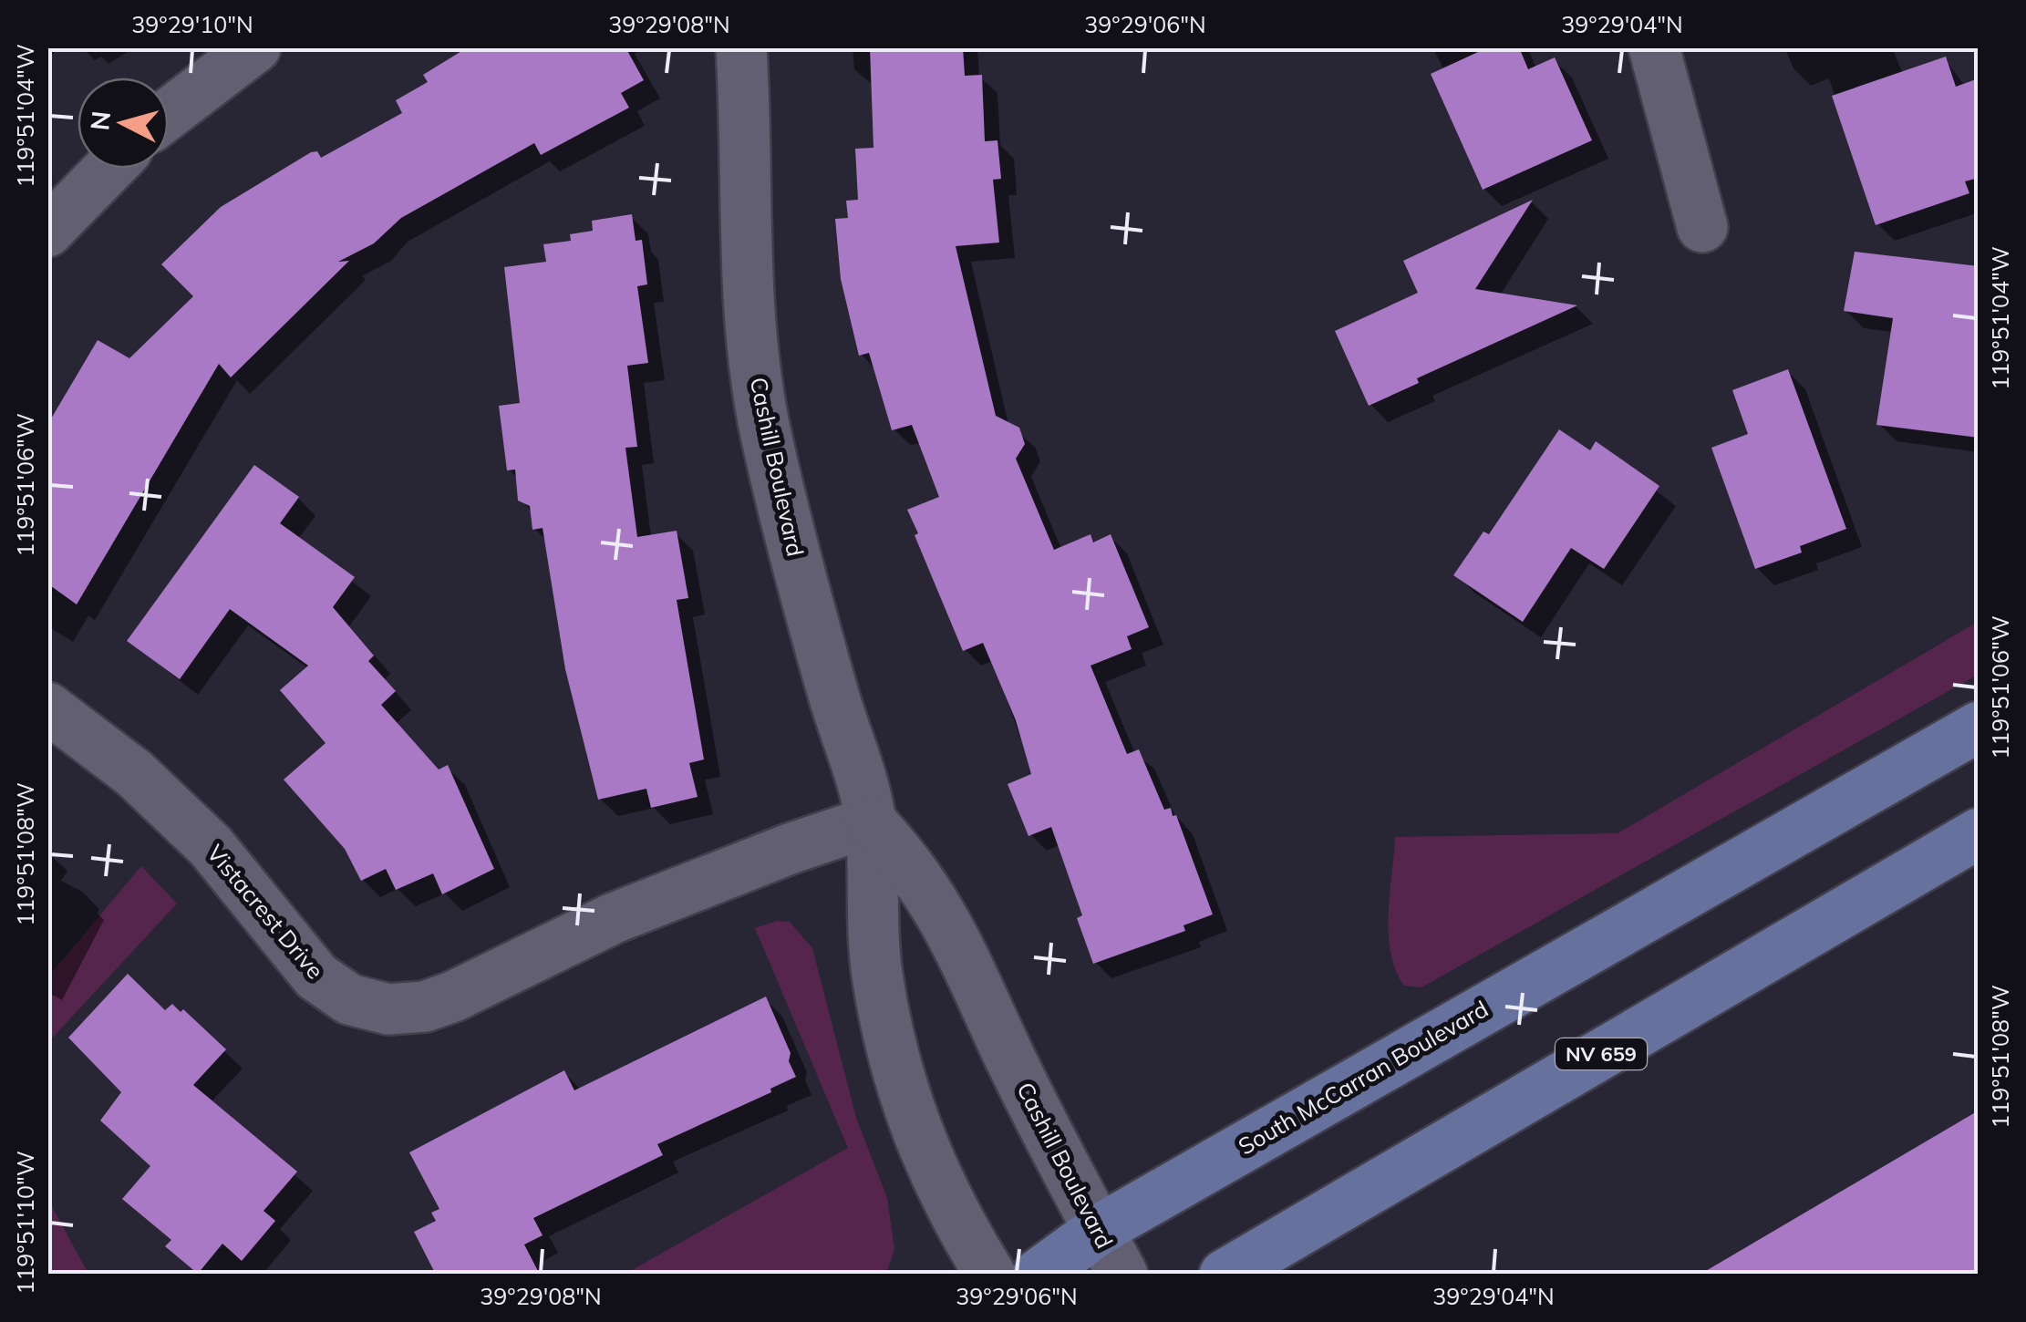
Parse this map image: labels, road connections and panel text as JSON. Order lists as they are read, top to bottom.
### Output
{
  "streets": {
    "main road": ["NV 659", "South McCarran Boulevard"],
    "street": ["Cashill Boulevard", "Vistacrest Drive"]
  },
  "crossings": [
    ["Cashill Boulevard", "Vistacrest Drive"],
    ["Cashill Boulevard", "South McCarran Boulevard"]
  ],
  "north": "left",
  "coordinates": [
    "39°29'10\"N",
    "39°29'08\"N",
    "39°29'06\"N",
    "39°29'04\"N",
    "119°51'04\"W",
    "119°51'06\"W",
    "119°51'08\"W",
    "119°51'10\"W"
  ]
}
